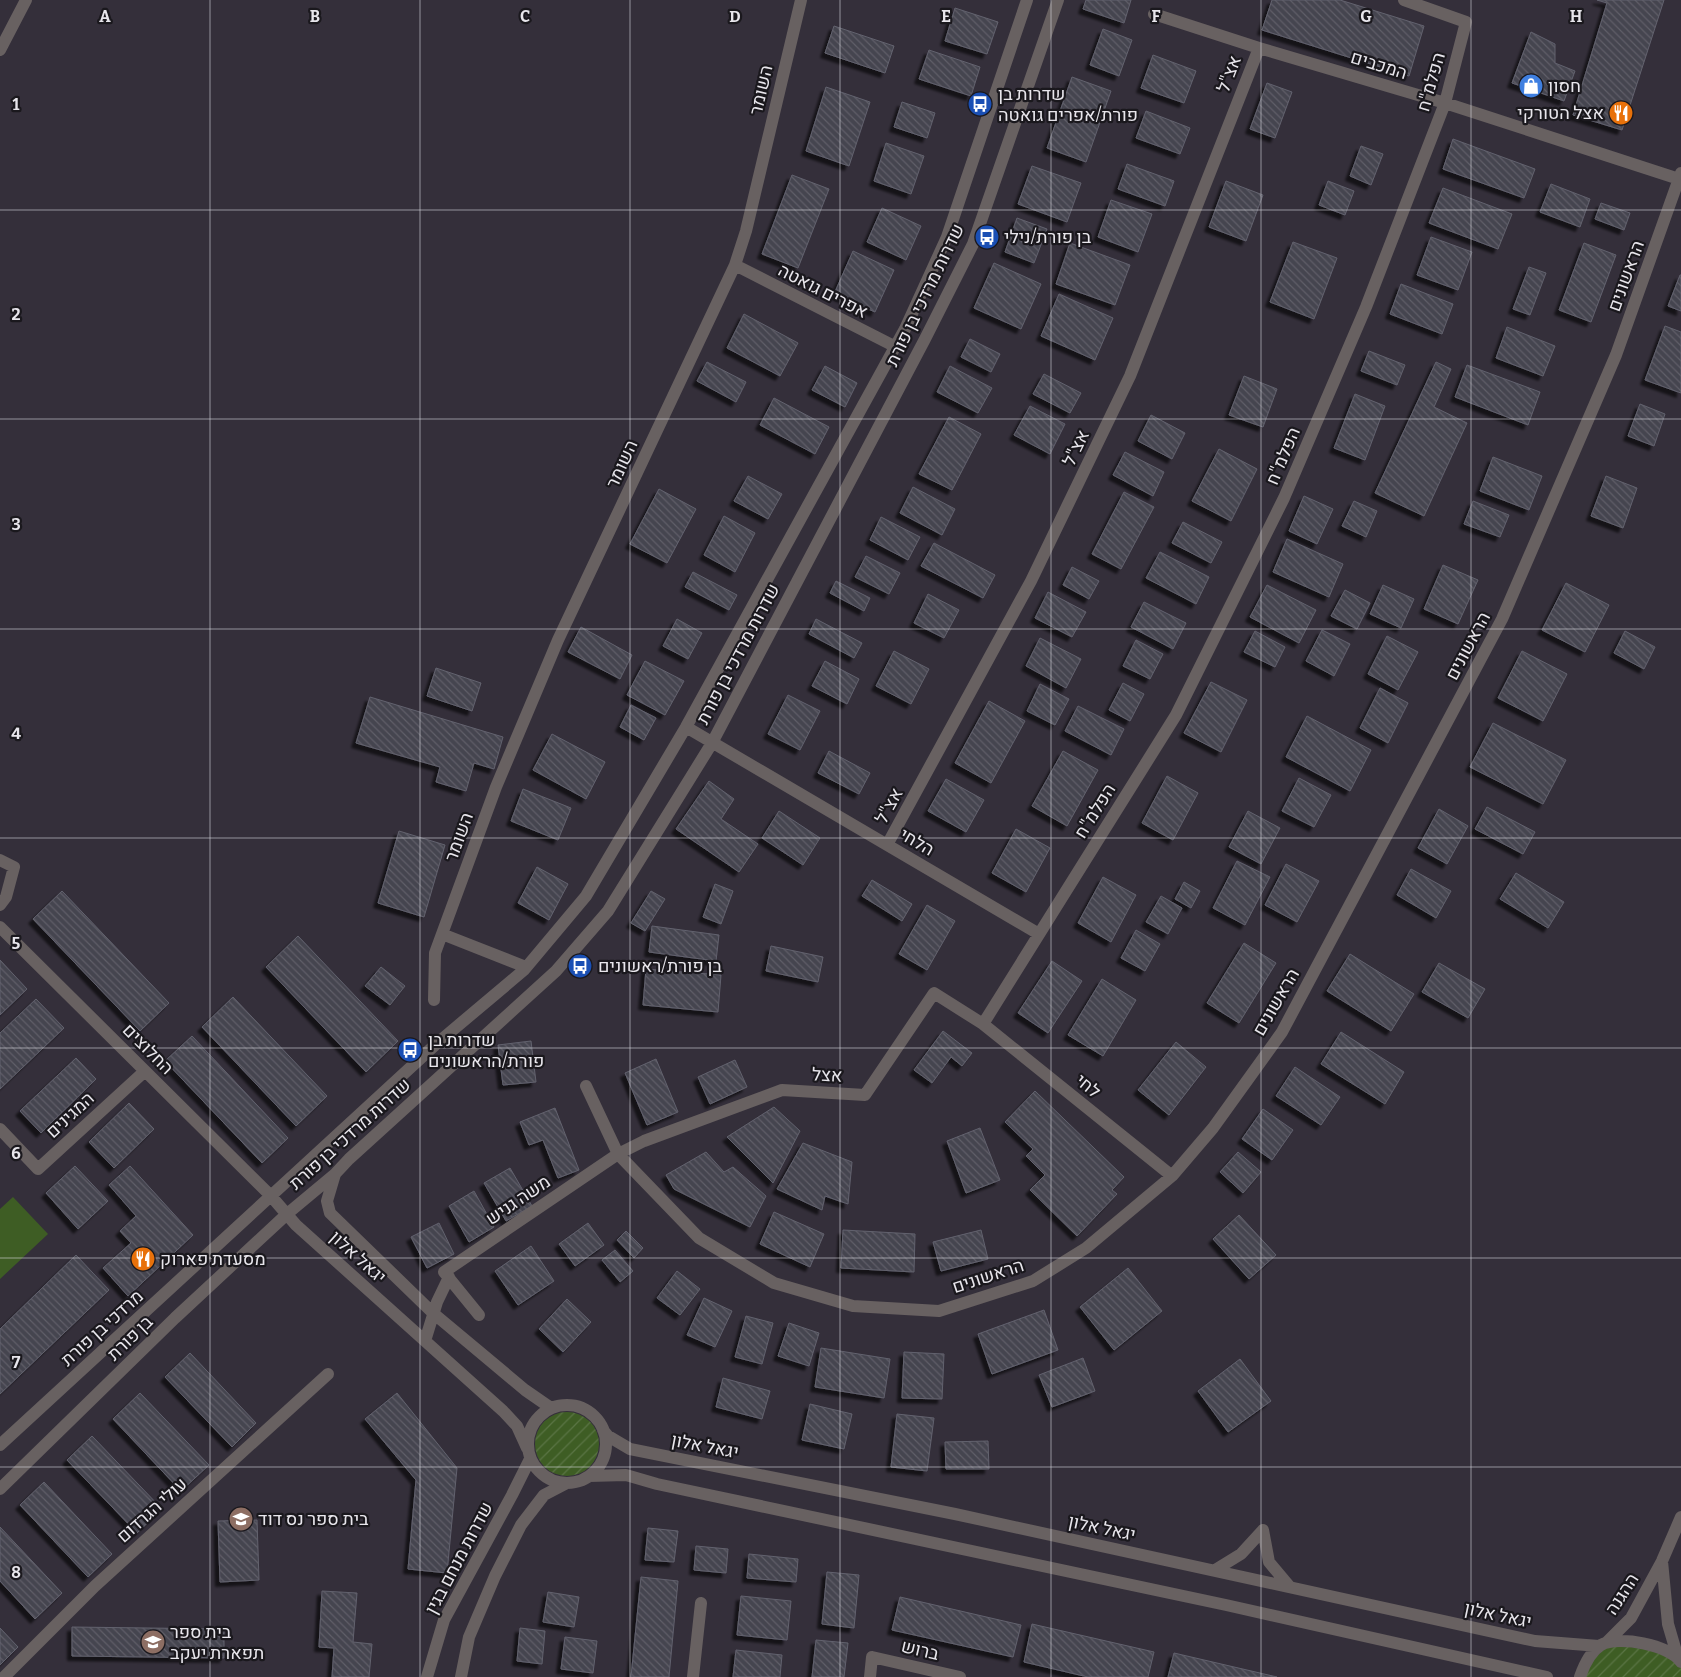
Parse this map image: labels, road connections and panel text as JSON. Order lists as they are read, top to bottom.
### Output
{
  "streets": {
    "street": [
      "המכבים",
      "אצ\"ל",
      "הפלמ\"ח",
      "השומר",
      "הראשונים",
      "אפרים גואטה",
      "שדרות מרדכי בן פורת",
      "הלחי",
      "החלוצים",
      "אצל",
      "לחי",
      "המגינים",
      "משה גניש",
      "יגאל אלון",
      "מרדכי בן פורת",
      "בן פורת",
      "עולי הגרדום",
      "שדרות מנחם בגין",
      "ההגנה",
      "ברוש"
    ]
  },
  "crossings": [
    ["המכבים", "אצ\"ל"],
    ["המכבים", "הפלמ\"ח"],
    ["המכבים", "הראשונים"],
    ["אצ\"ל", "הלחי"],
    ["הפלמ\"ח", "הלחי"],
    ["השומר", "אפרים גואטה"],
    ["הראשונים", "אצל"],
    ["הראשונים", "לחי"],
    ["הראשונים", "משה גניש"],
    ["אפרים גואטה", "שדרות מרדכי בן פורת"],
    ["שדרות מרדכי בן פורת", "הלחי"],
    ["שדרות מרדכי בן פורת", "החלוצים"],
    ["שדרות מרדכי בן פורת", "יגאל אלון"],
    ["שדרות מרדכי בן פורת", "מרדכי בן פורת"],
    ["שדרות מרדכי בן פורת", "בן פורת"],
    ["החלוצים", "המגינים"],
    ["החלוצים", "יגאל אלון"],
    ["החלוצים", "מרדכי בן פורת"],
    ["אצל", "לחי"],
    ["אצל", "משה גניש"],
    ["משה גניש", "יגאל אלון"],
    ["יגאל אלון", "מרדכי בן פורת"],
    ["יגאל אלון", "בן פורת"],
    ["יגאל אלון", "שדרות מנחם בגין"],
    ["יגאל אלון", "ההגנה"]
  ],
  "places": {
    "shop": ["חסון"],
    "bus stop": [
      "שדרות בן פורת/אפרים גואטה",
      "בן פורת/נילי",
      "בן פורת/ראשונים",
      "שדרות בן פורת/הראשונים"
    ],
    "restaurant": ["אצל הטורקי", "מסעדת פארוק"],
    "school or university": ["בית ספר נס דוד", "בית ספר תפארת יעקב"]
  },
  "grid": {
    "columns": [
      "A",
      "B",
      "C",
      "D",
      "E",
      "F",
      "G",
      "H"
    ],
    "rows": [
      "1",
      "2",
      "3",
      "4",
      "5",
      "6",
      "7",
      "8"
    ]
  }
}
